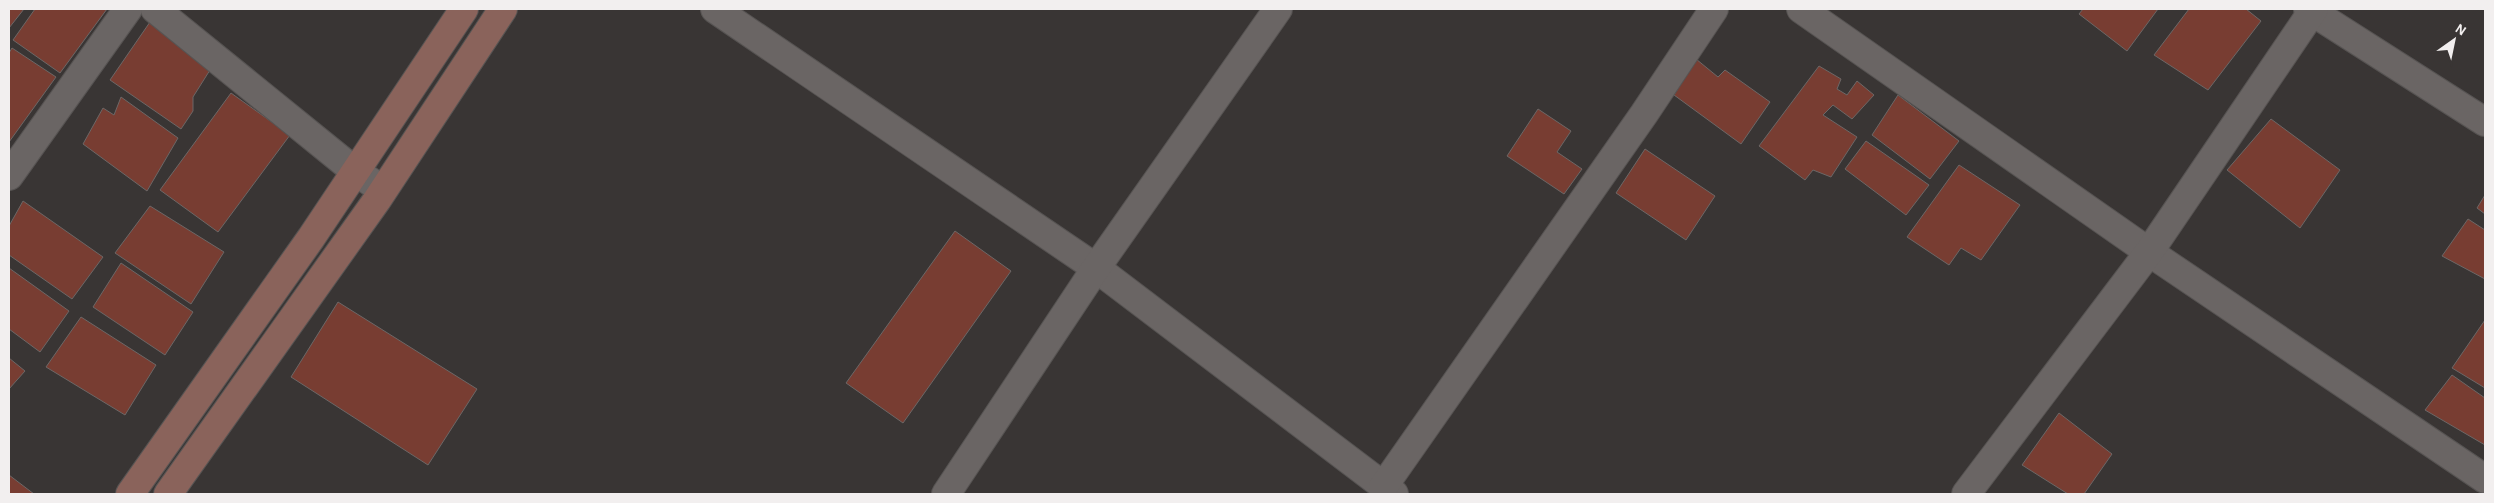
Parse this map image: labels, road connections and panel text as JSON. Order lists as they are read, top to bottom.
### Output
{
  "north": "top right"
}
